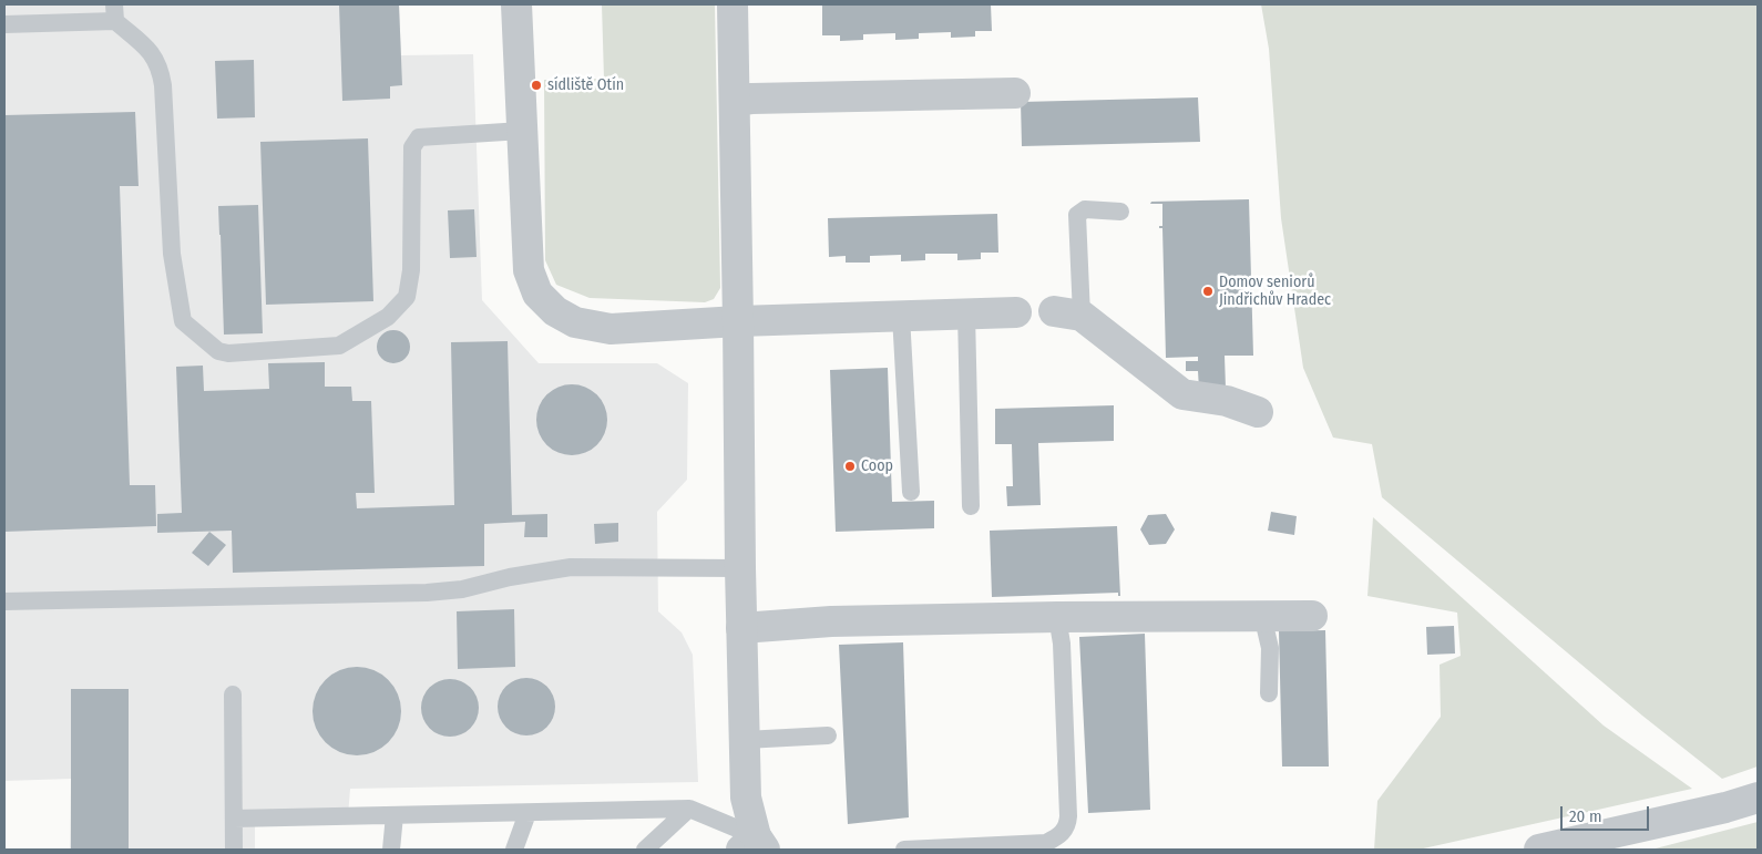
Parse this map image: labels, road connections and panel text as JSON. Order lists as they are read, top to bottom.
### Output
{
  "places": ["sídliště Otín", "Domov seniorů Jindřichův Hradec", "Coop"],
  "scale_bar": "20 m"
}
